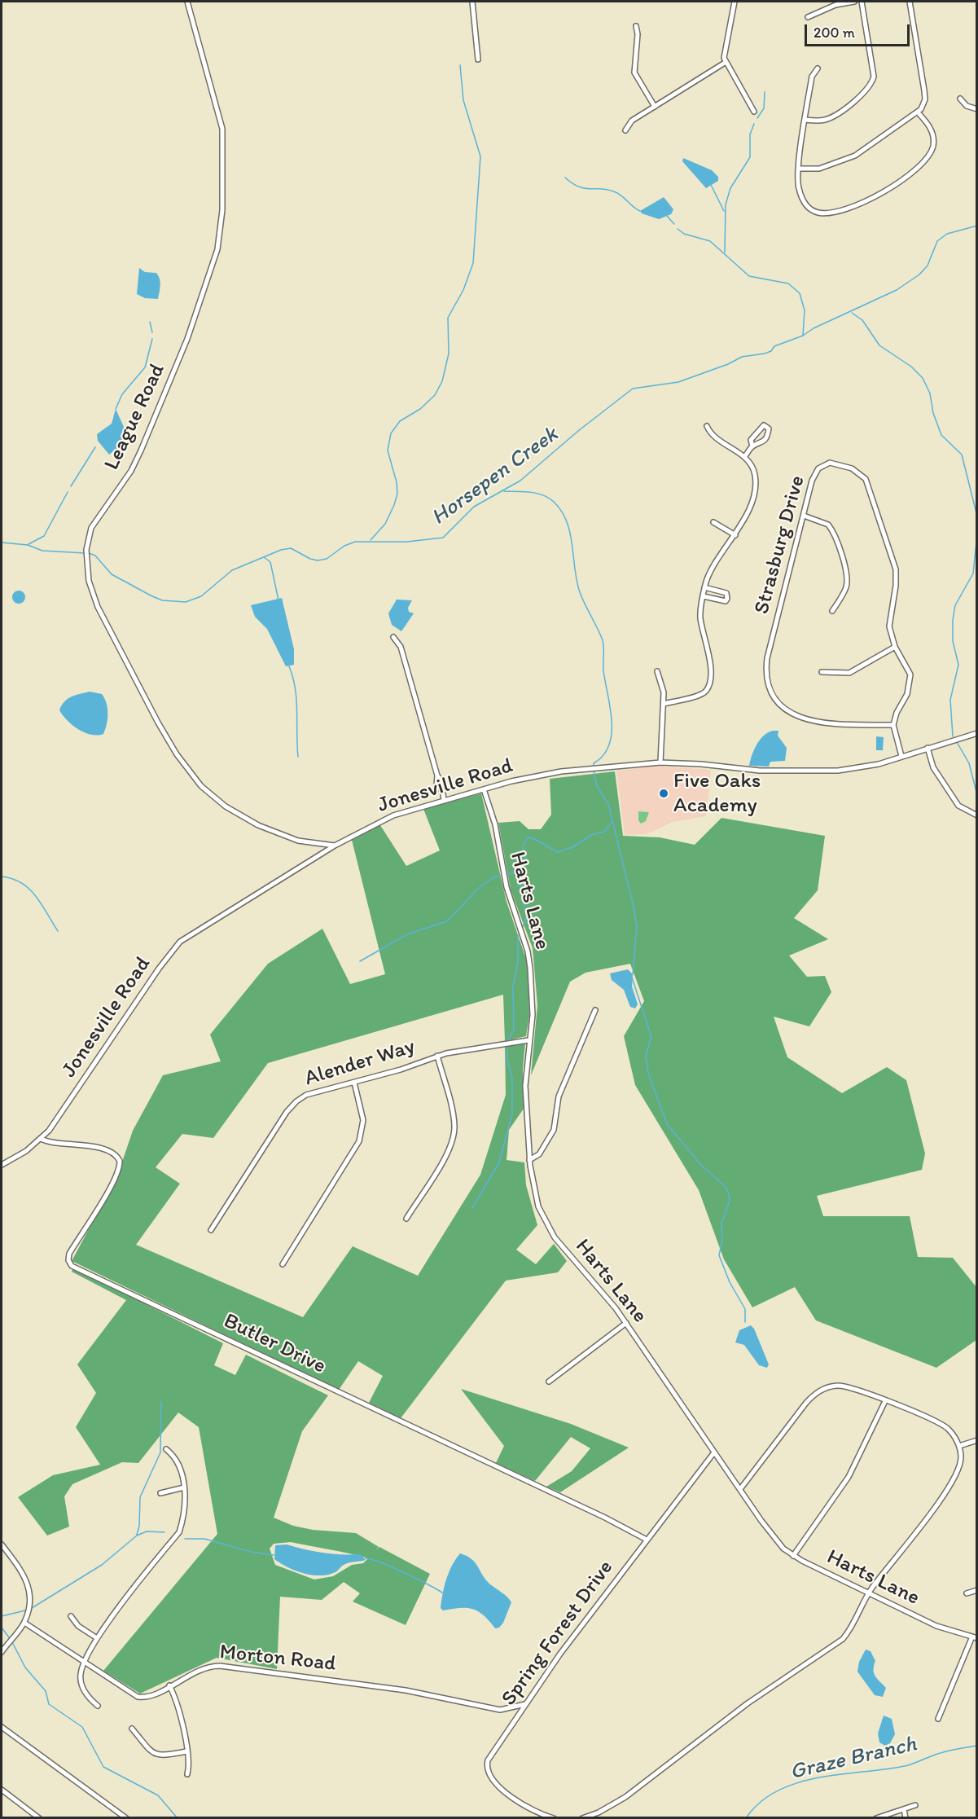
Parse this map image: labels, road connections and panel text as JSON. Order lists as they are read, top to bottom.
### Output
{
  "streets": {
    "street": [
      "League Road",
      "Strasburg Drive",
      "Jonesville Road",
      "Harts Lane",
      "Alender Way",
      "Butler Drive",
      "Spring Forest Drive",
      "Morton Road"
    ]
  },
  "crossings": [
    ["League Road", "Jonesville Road"],
    ["Jonesville Road", "Harts Lane"],
    ["Jonesville Road", "Butler Drive"],
    ["Harts Lane", "Alender Way"],
    ["Harts Lane", "Spring Forest Drive"],
    ["Butler Drive", "Spring Forest Drive"],
    ["Spring Forest Drive", "Morton Road"]
  ],
  "water": ["Horsepen Creek", "Graze Branch"],
  "places": ["Five Oaks Academy"],
  "scale_bar": "200 m"
}
